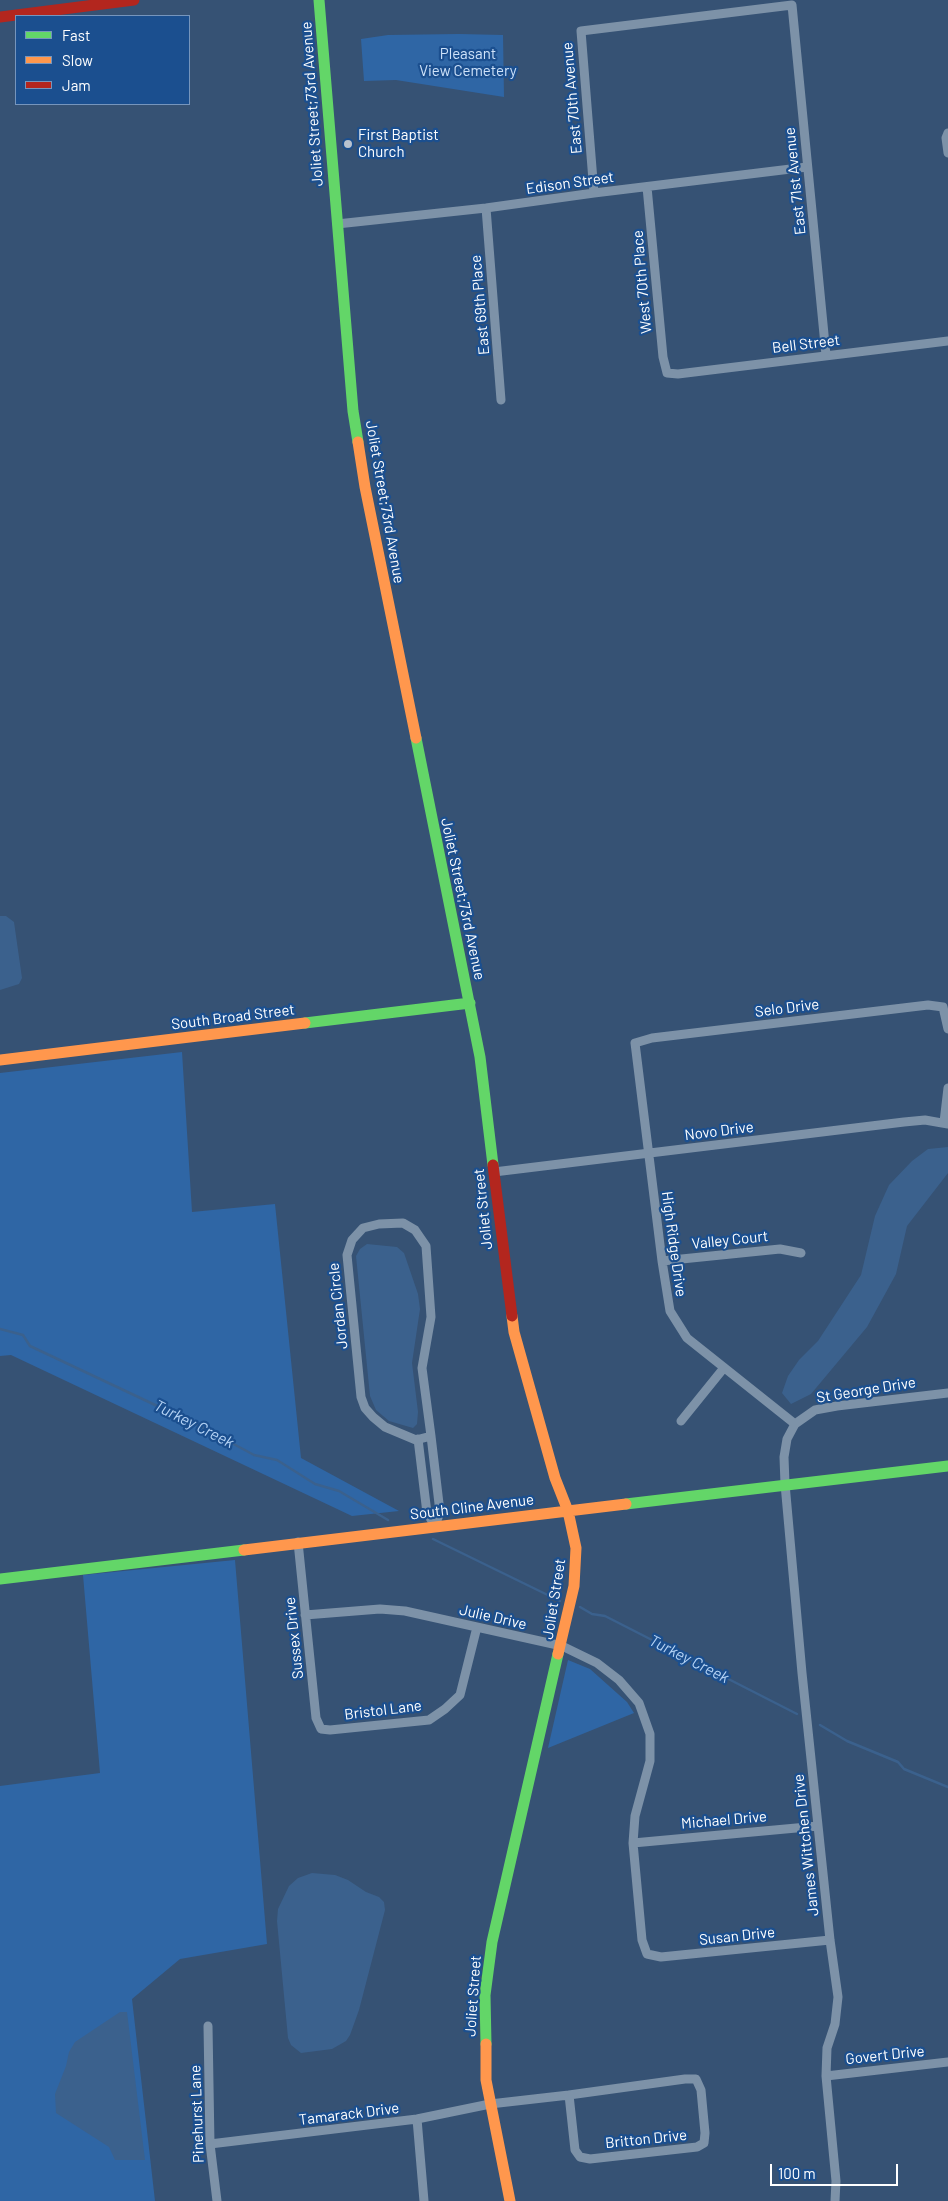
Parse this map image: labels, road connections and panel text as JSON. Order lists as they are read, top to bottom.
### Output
{
  "streets": {
    "street": [
      "East 70th Avenue",
      "Joliet Street;73rd Avenue",
      "East 71st Avenue",
      "Edison Street",
      "West 70th Place",
      "East 69th Place",
      "Bell Street",
      "Selo Drive",
      "South Broad Street",
      "Novo Drive",
      "Joliet Street",
      "Valley Court",
      "High Ridge Drive",
      "Jordan Circle",
      "St George Drive",
      "South Cline Avenue",
      "Julie Drive",
      "Sussex Drive",
      "Bristol Lane",
      "Michael Drive",
      "James Wittchen Drive",
      "Susan Drive",
      "Govert Drive",
      "Pinehurst Lane",
      "Tamarack Drive",
      "Britton Drive"
    ]
  },
  "crossings": [
    ["East 70th Avenue", "East 71st Avenue"],
    ["East 70th Avenue", "Edison Street"],
    ["Joliet Street;73rd Avenue", "Edison Street"],
    ["Joliet Street;73rd Avenue", "South Broad Street"],
    ["Joliet Street;73rd Avenue", "Joliet Street"],
    ["East 71st Avenue", "Edison Street"],
    ["East 71st Avenue", "Bell Street"],
    ["Edison Street", "West 70th Place"],
    ["Edison Street", "East 69th Place"],
    ["West 70th Place", "Bell Street"],
    ["Selo Drive", "High Ridge Drive"],
    ["South Broad Street", "Joliet Street"],
    ["Novo Drive", "Joliet Street"],
    ["Novo Drive", "High Ridge Drive"],
    ["Joliet Street", "South Cline Avenue"],
    ["Joliet Street", "Julie Drive"],
    ["Joliet Street", "Tamarack Drive"],
    ["Joliet Street", "Britton Drive"],
    ["Valley Court", "High Ridge Drive"],
    ["High Ridge Drive", "St George Drive"],
    ["Jordan Circle", "South Cline Avenue"],
    ["South Cline Avenue", "Sussex Drive"],
    ["South Cline Avenue", "James Wittchen Drive"],
    ["Julie Drive", "Sussex Drive"],
    ["Julie Drive", "Bristol Lane"],
    ["Julie Drive", "Michael Drive"],
    ["Julie Drive", "Susan Drive"],
    ["Sussex Drive", "Bristol Lane"],
    ["Michael Drive", "James Wittchen Drive"],
    ["James Wittchen Drive", "Susan Drive"],
    ["James Wittchen Drive", "Govert Drive"],
    ["Pinehurst Lane", "Tamarack Drive"],
    ["Tamarack Drive", "Britton Drive"]
  ],
  "water": ["Turkey Creek"],
  "parks": ["Pleasant View Cemetery"],
  "places": ["First Baptist Church"],
  "legend": ["Fast", "Slow", "Jam"],
  "scale_bar": "100 m"
}
